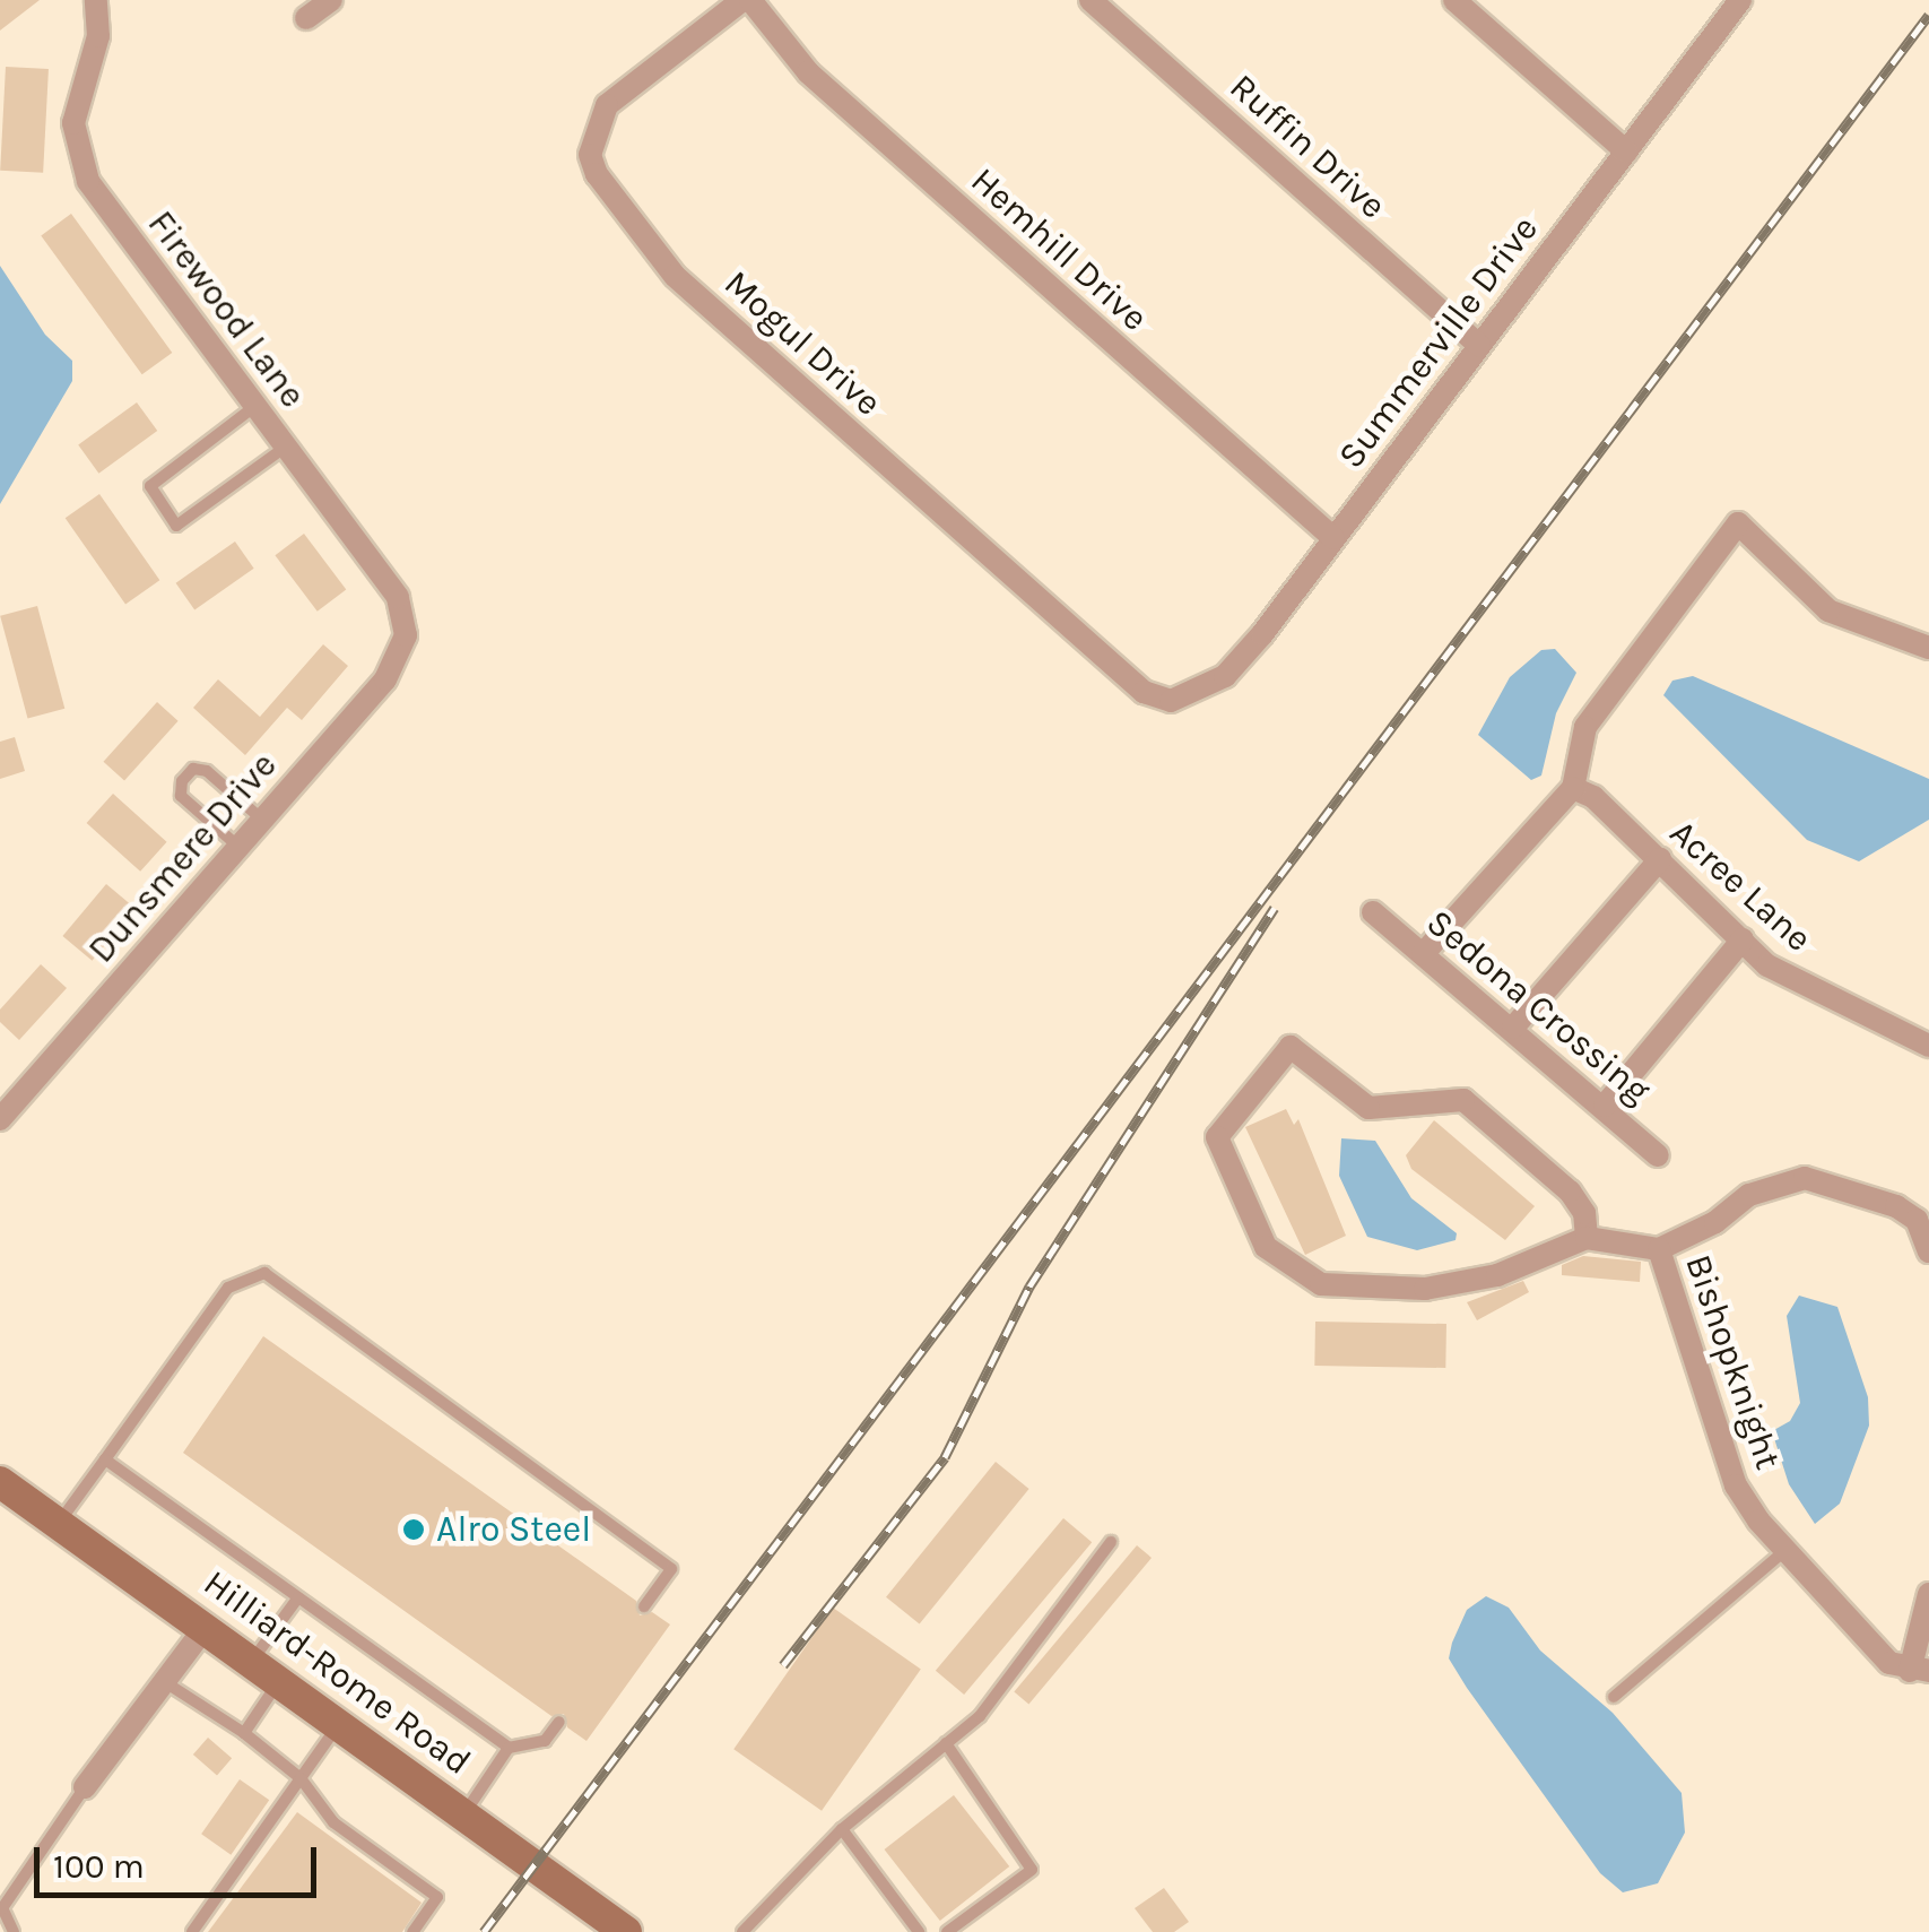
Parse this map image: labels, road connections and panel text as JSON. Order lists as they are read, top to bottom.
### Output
{
  "streets": {
    "main road": ["Hilliard-Rome Road"],
    "street": [
      "Ruffin Drive",
      "Hemhill Drive",
      "Firewood Lane",
      "Summerville Drive",
      "Mogul Drive",
      "Dunsmere Drive",
      "Acree Lane",
      "Sedona Crossing",
      "Bishopknight"
    ]
  },
  "crossings": [
    ["Ruffin Drive", "Summerville Drive"],
    ["Hemhill Drive", "Summerville Drive"],
    ["Hemhill Drive", "Mogul Drive"],
    ["Firewood Lane", "Dunsmere Drive"],
    ["Summerville Drive", "Mogul Drive"]
  ],
  "places": ["Alro Steel"],
  "scale_bar": "100 m"
}
